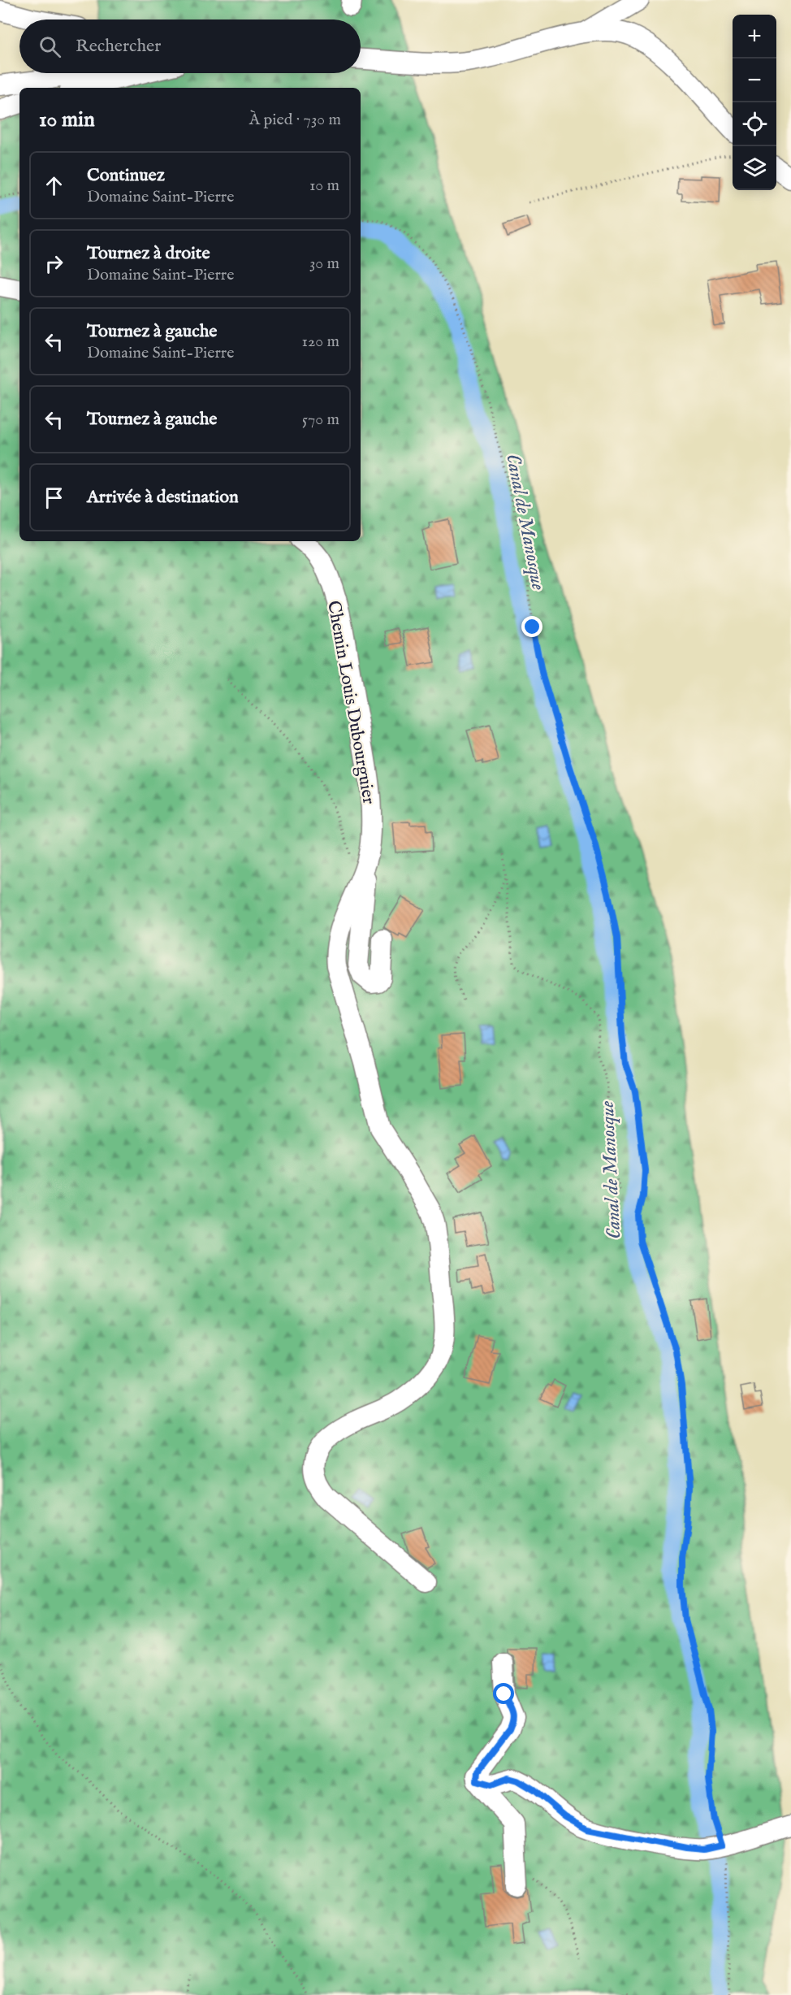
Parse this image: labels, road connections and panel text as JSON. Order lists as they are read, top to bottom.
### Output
{
  "streets": {
    "street": ["Chemin Louis Dubourguier"]
  },
  "water": ["Canal de Manosque"],
  "page": {
    "map_buttons": ["+", "−"],
    "search": "Rechercher",
    "heading": ["10 min", "À pied · 730 m"],
    "list": [
      ["Continuez", "Domaine Saint-Pierre", "10 m"],
      ["Tournez à droite", "Domaine Saint-Pierre", "30 m"],
      ["Tournez à gauche", "Domaine Saint-Pierre", "120 m"],
      ["Tournez à gauche", "570 m"],
      "Arrivée à destination"
    ]
  }
}
